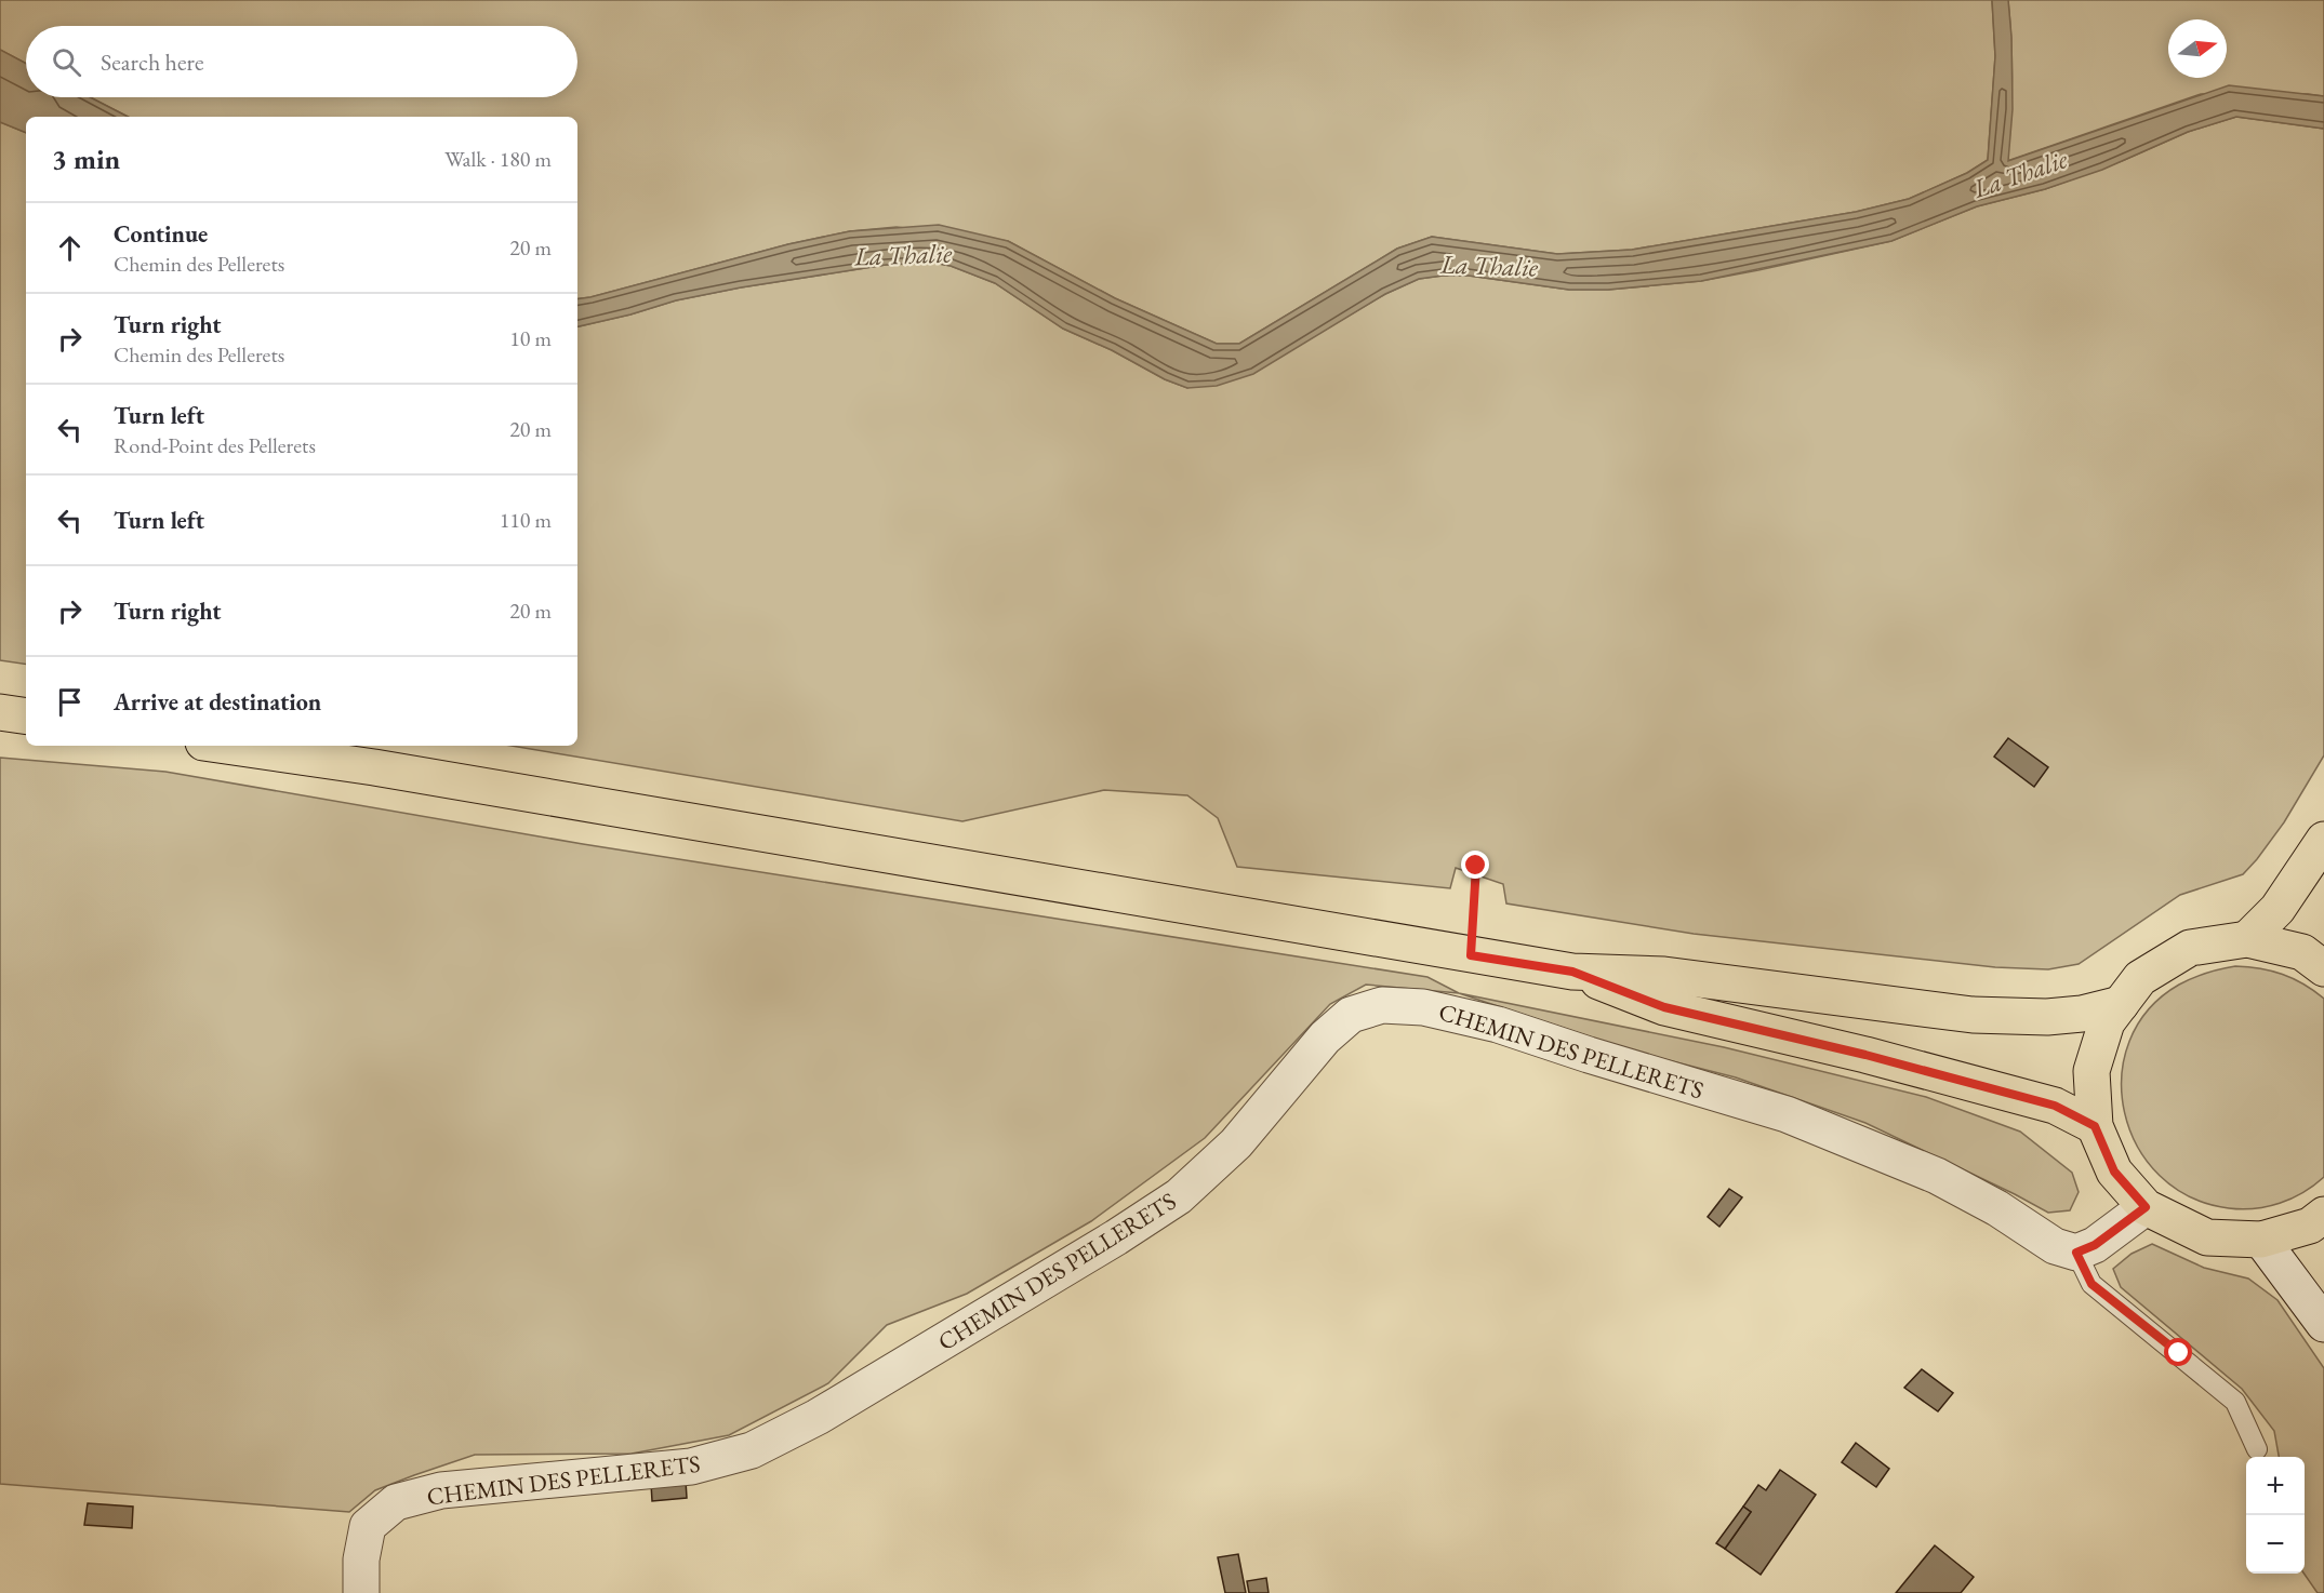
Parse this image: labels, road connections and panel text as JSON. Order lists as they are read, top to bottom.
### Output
{
  "streets": {
    "street": ["CHEMIN DES PELLERETS"]
  },
  "water": ["La Thalie"],
  "north": "right",
  "page": {
    "search": "Search here",
    "heading": ["3 min", "Walk · 180 m"],
    "list": [
      ["Continue", "Chemin des Pellerets", "20 m"],
      ["Turn right", "Chemin des Pellerets", "10 m"],
      ["Turn left", "Rond-Point des Pellerets", "20 m"],
      ["Turn left", "110 m"],
      ["Turn right", "20 m"],
      "Arrive at destination"
    ],
    "map_buttons": ["+", "−"]
  }
}
